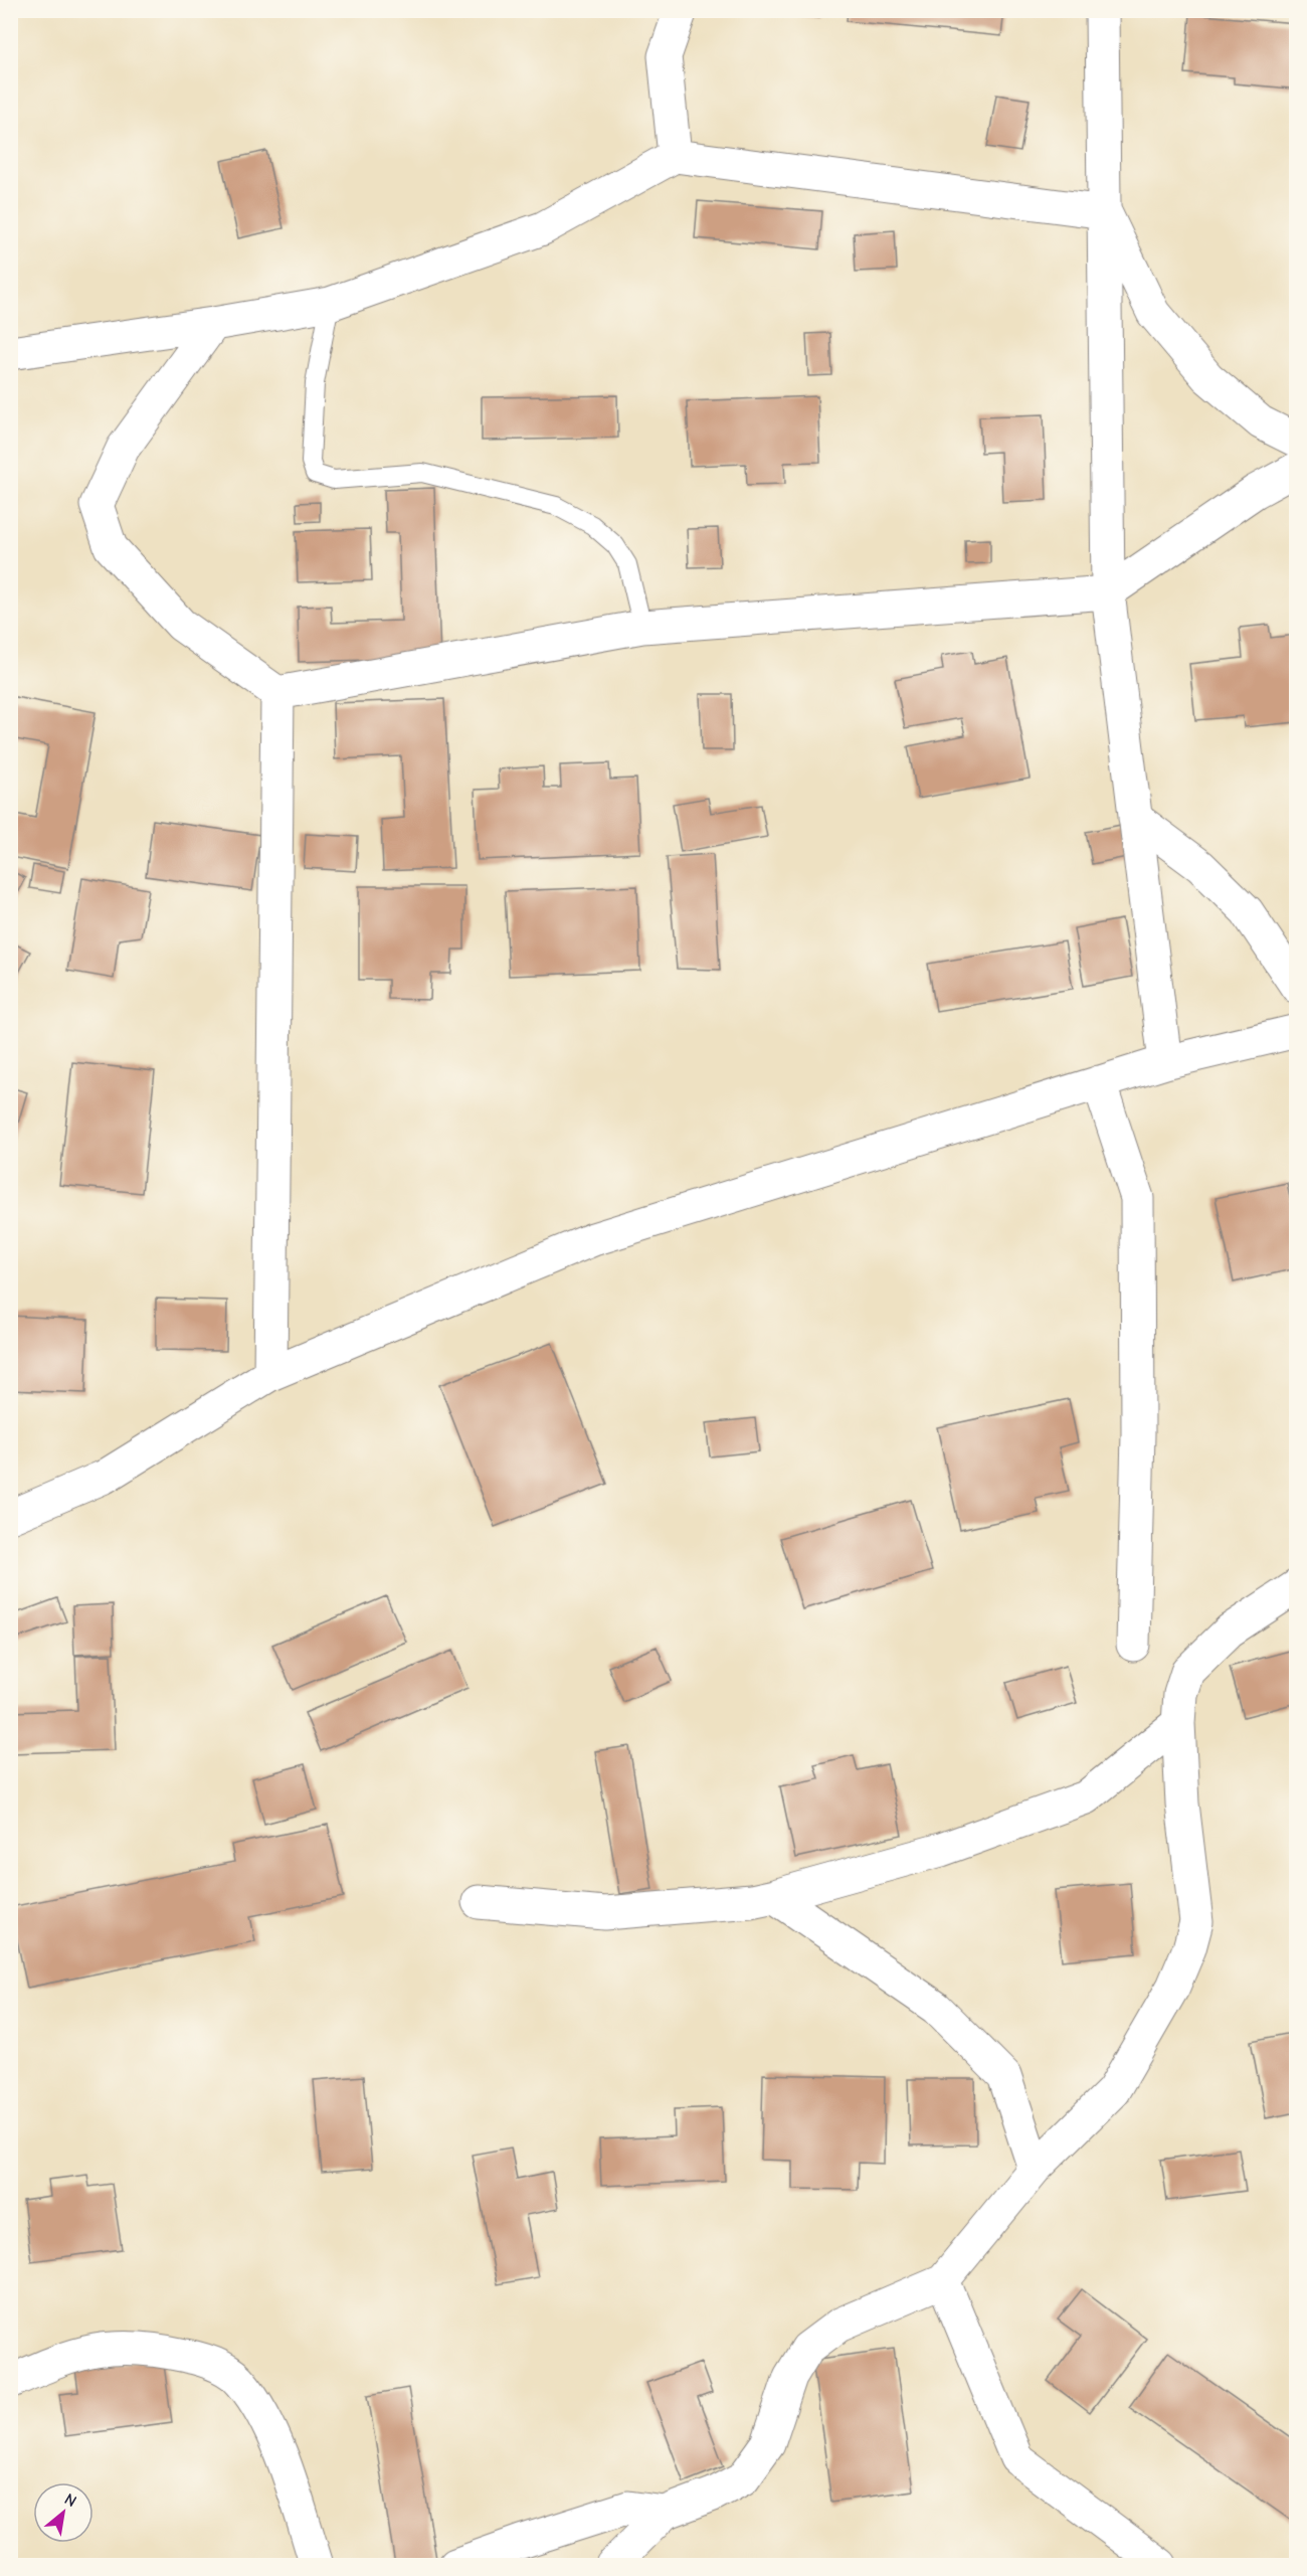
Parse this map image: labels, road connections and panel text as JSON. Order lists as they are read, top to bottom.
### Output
{
  "north": "top right"
}
